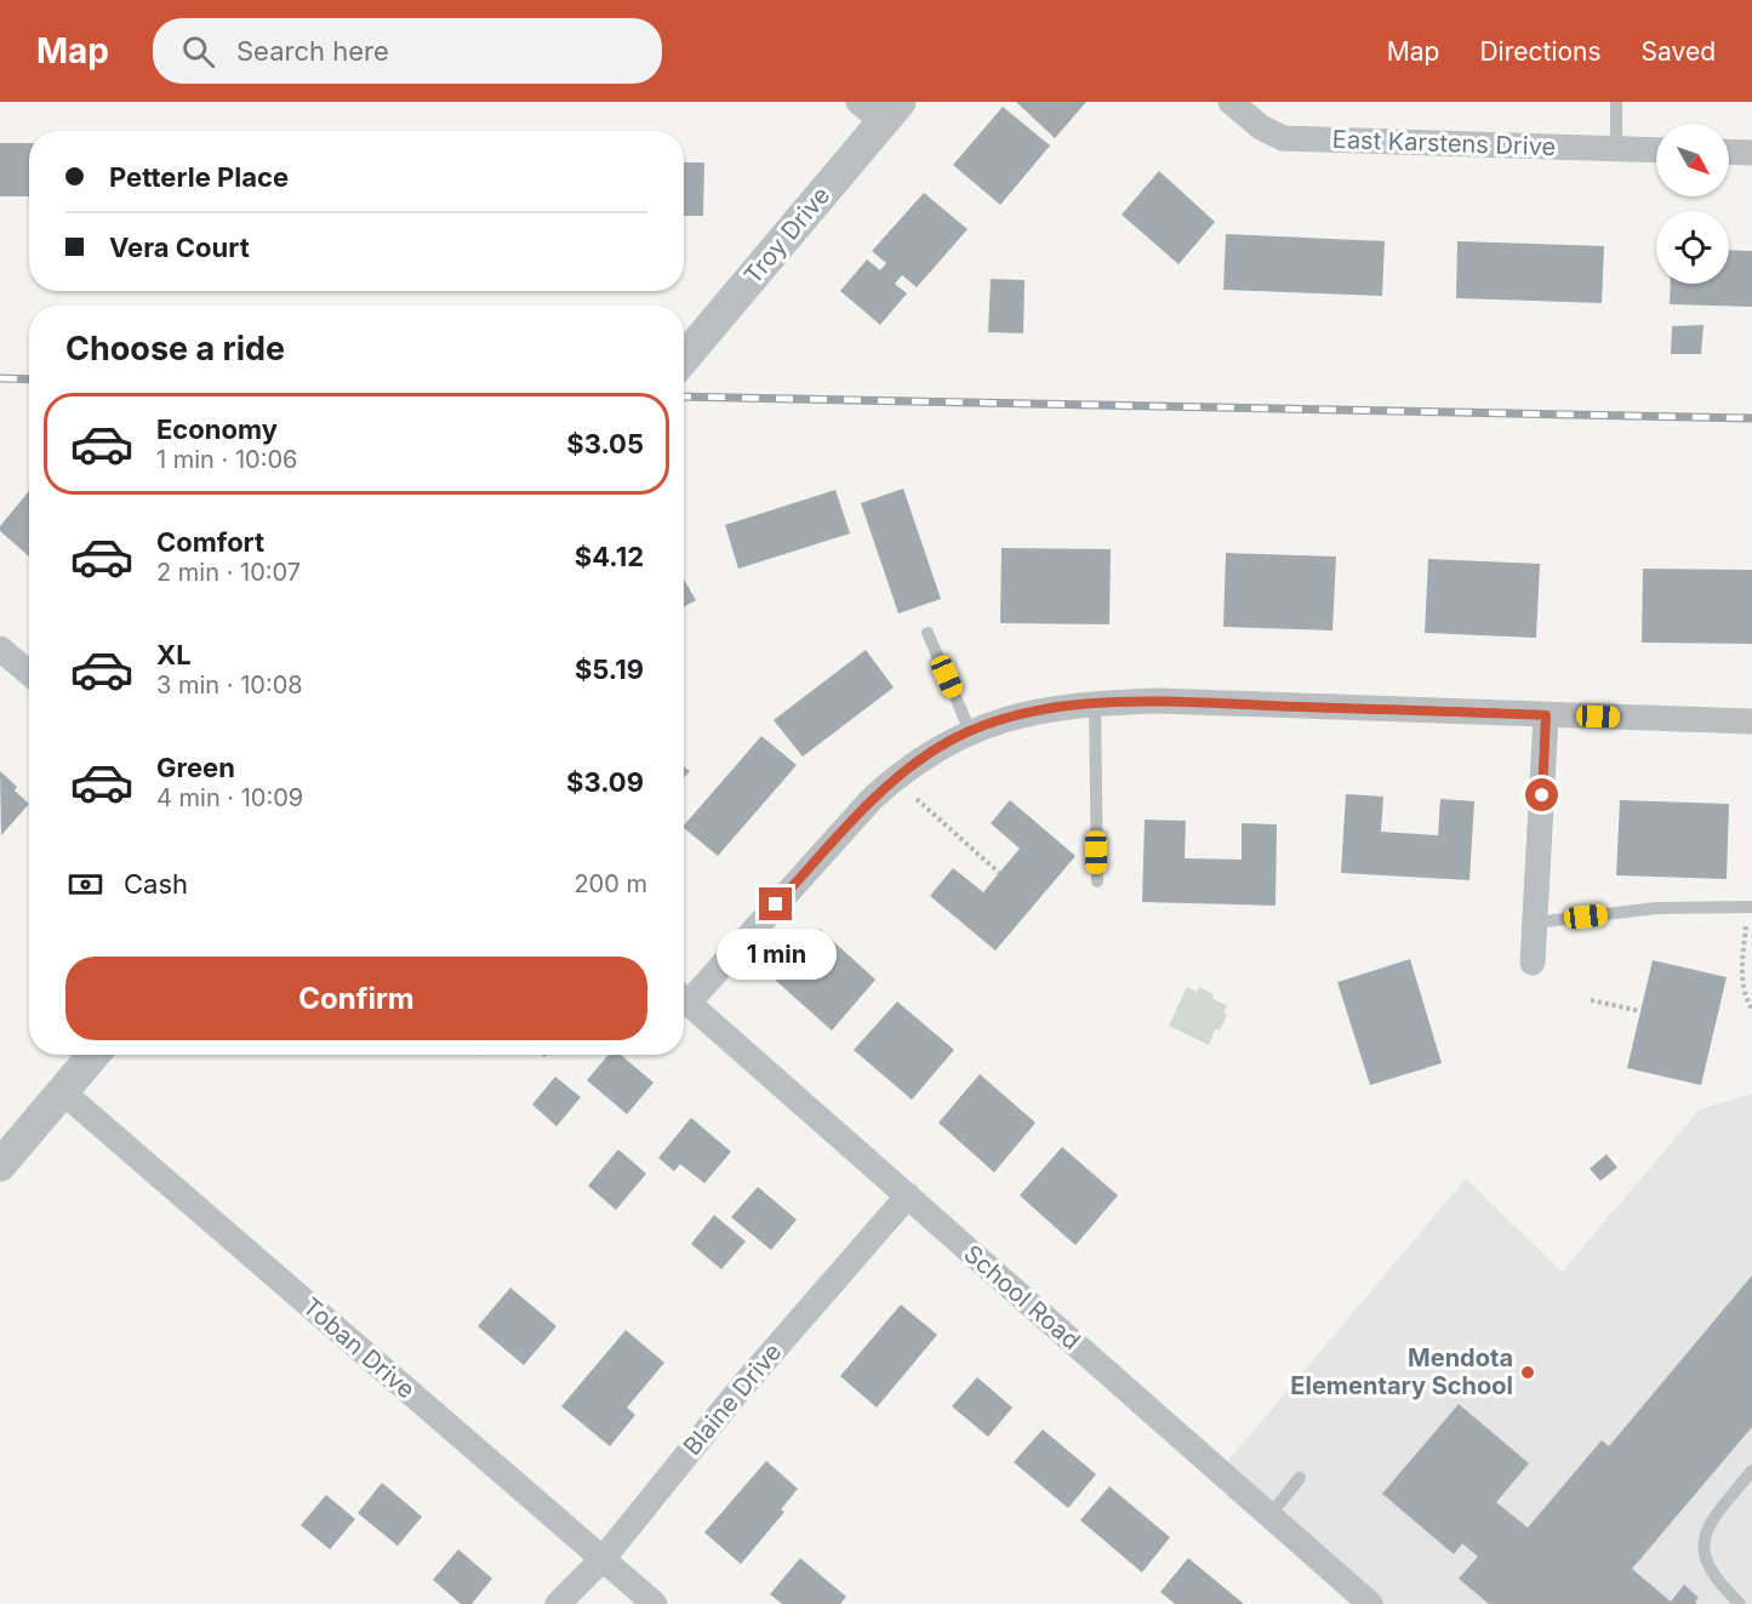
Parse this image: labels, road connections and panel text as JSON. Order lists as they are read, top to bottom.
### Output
{
  "streets": {
    "street": [
      "East Karstens Drive",
      "Troy Drive",
      "School Road",
      "Toban Drive",
      "Blaine Drive"
    ]
  },
  "crossings": [
    ["School Road", "Blaine Drive"],
    ["Toban Drive", "Blaine Drive"]
  ],
  "places": ["Mendota Elementary School"],
  "north": "bottom right",
  "page": {
    "header": "Map",
    "search": "Search here",
    "nav": ["Map", "Directions", "Saved"],
    "banner": ["Petterle Place", "Vera Court"],
    "heading": "Choose a ride",
    "list": [
      {
        "name": "Economy",
        "note": "1 min · 10:06",
        "value": "$3.05"
      },
      {
        "name": "Comfort",
        "note": "2 min · 10:07",
        "value": "$4.12"
      },
      {
        "name": "XL",
        "note": "3 min · 10:08",
        "value": "$5.19"
      },
      {
        "name": "Green",
        "note": "4 min · 10:09",
        "value": "$3.09"
      }
    ],
    "pay": ["Cash", "200 m"],
    "bubble": "1 min",
    "buttons": "Confirm"
  }
}
